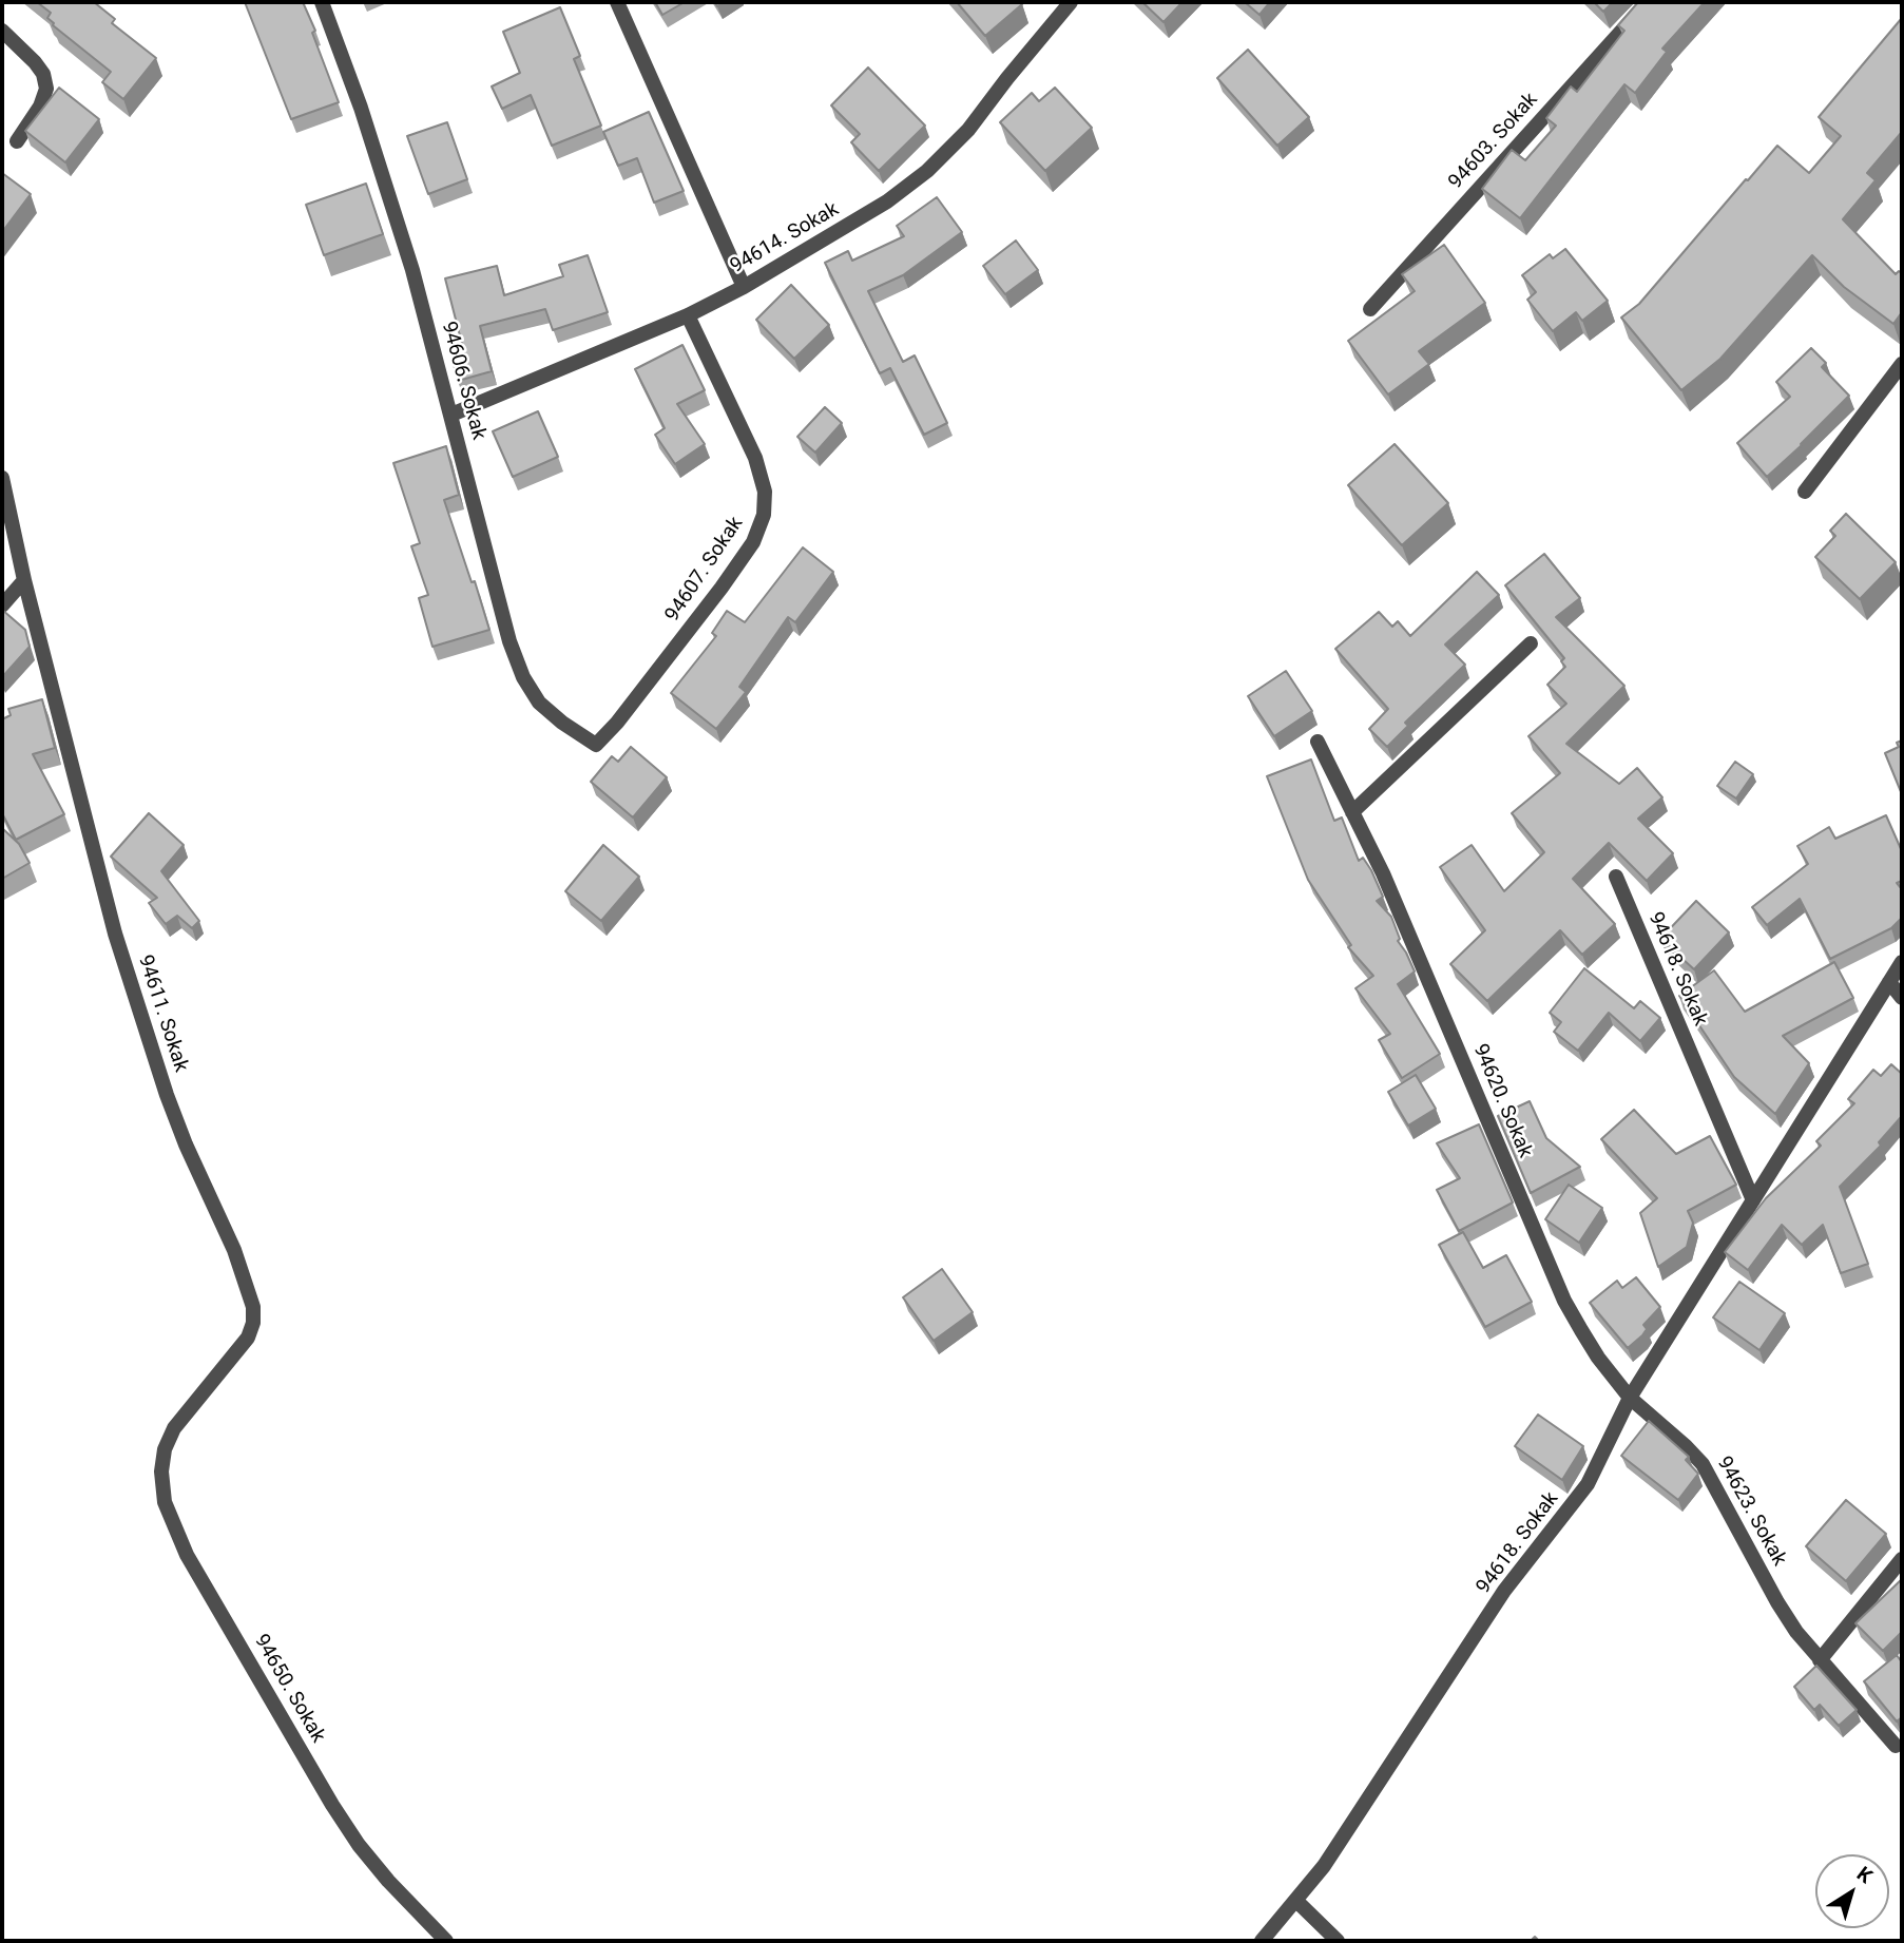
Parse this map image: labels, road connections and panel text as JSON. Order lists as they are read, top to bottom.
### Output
{
  "streets": {
    "street": [
      "94603. Sokak",
      "94614. Sokak",
      "94606. Sokak",
      "94607. Sokak",
      "94618. Sokak",
      "94611. Sokak",
      "94620. Sokak",
      "94623. Sokak",
      "94650. Sokak"
    ]
  },
  "crossings": [
    ["94614. Sokak", "94606. Sokak"],
    ["94614. Sokak", "94607. Sokak"],
    ["94606. Sokak", "94607. Sokak"],
    ["94618. Sokak", "94620. Sokak"],
    ["94618. Sokak", "94623. Sokak"],
    ["94611. Sokak", "94650. Sokak"],
    ["94620. Sokak", "94623. Sokak"]
  ],
  "north": "top right"
}
